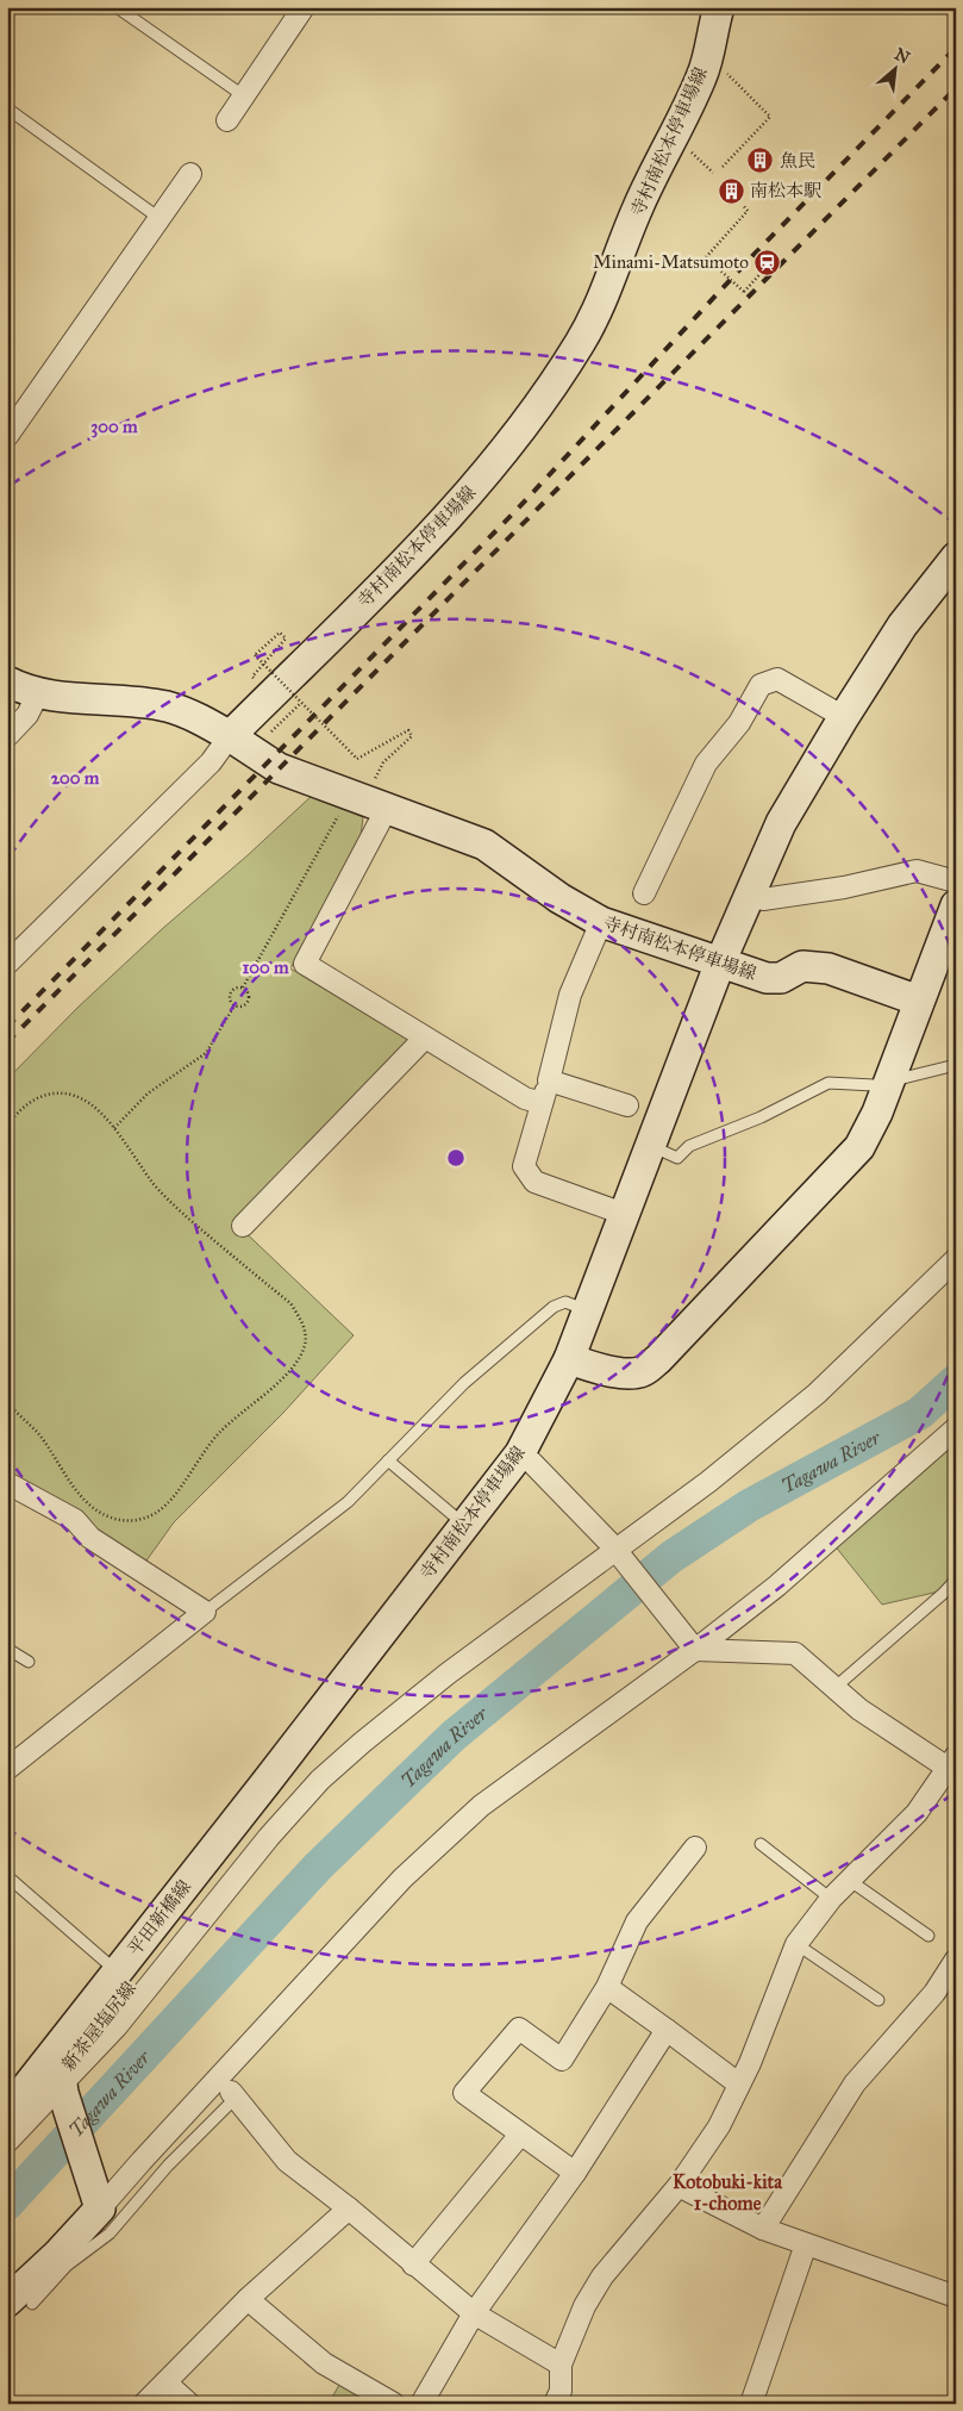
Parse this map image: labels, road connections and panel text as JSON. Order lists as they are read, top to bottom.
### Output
{
  "streets": {
    "main road": ["寺村南松本停車場線", "平田新橋線", "新茶屋塩尻線"]
  },
  "crossings": [
    ["寺村南松本停車場線", "平田新橋線"],
    ["寺村南松本停車場線", "新茶屋塩尻線"],
    ["平田新橋線", "新茶屋塩尻線"]
  ],
  "districts": ["Kotobuki-kita 1-chome"],
  "water": ["Tagawa River"],
  "places": {
    "building": ["魚民", "南松本駅"],
    "station": ["Minami-Matsumoto"]
  },
  "north": "top right",
  "rings": ["300 m", "200 m", "100 m"]
}
